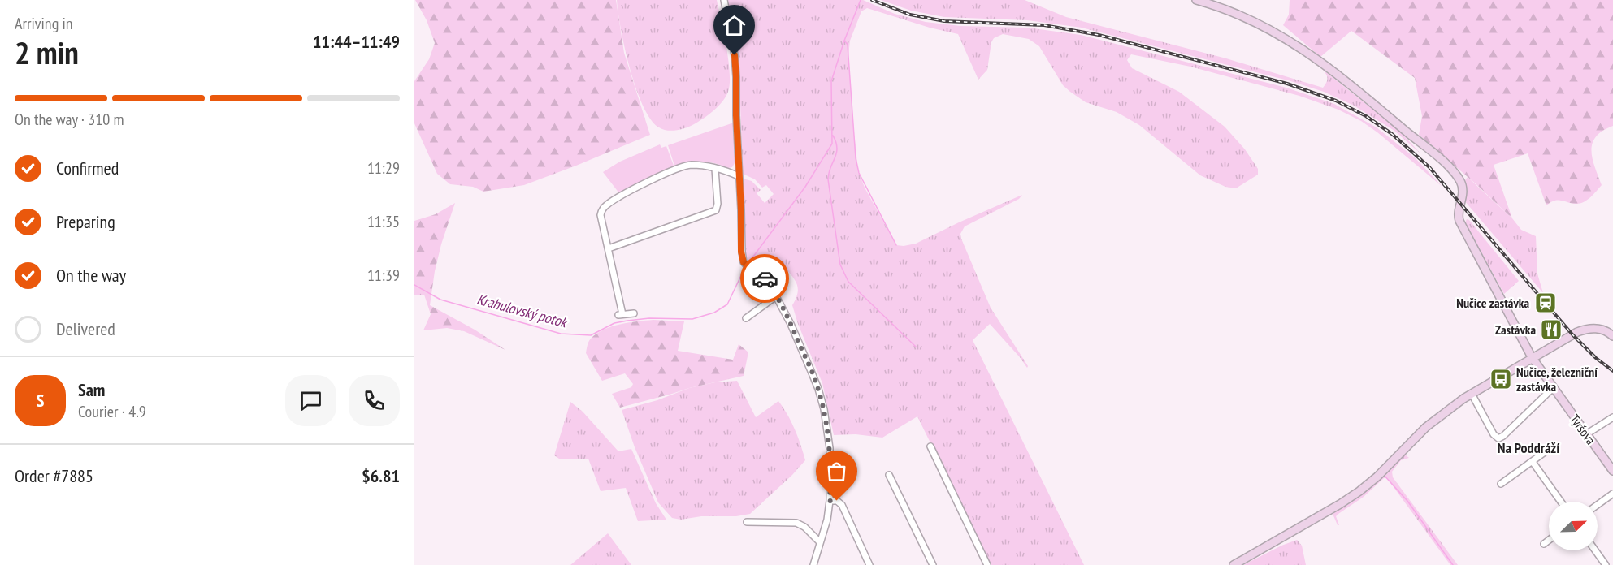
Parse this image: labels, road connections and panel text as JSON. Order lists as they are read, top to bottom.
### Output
{
  "streets": {
    "street": ["Tyršova"]
  },
  "districts": ["Na Poddráží"],
  "water": ["Krahulovský potok"],
  "places": {
    "station": ["Nučice zastávka"],
    "restaurant": ["Zastávka"],
    "bus stop": ["Nučice, železniční zastávka"]
  },
  "north": "top right",
  "page": {
    "heading": ["2 min", "Arriving in", "11:44–11:49"],
    "panel": [
      "Sam",
      "Courier · 4.9",
      "Order #7885",
      "$6.81"
    ],
    "bar": "On the way · 310 m",
    "list": [
      ["Confirmed", "11:29"],
      ["Preparing", "11:35"],
      ["On the way", "11:39"],
      "Delivered"
    ],
    "round": "S"
  }
}
